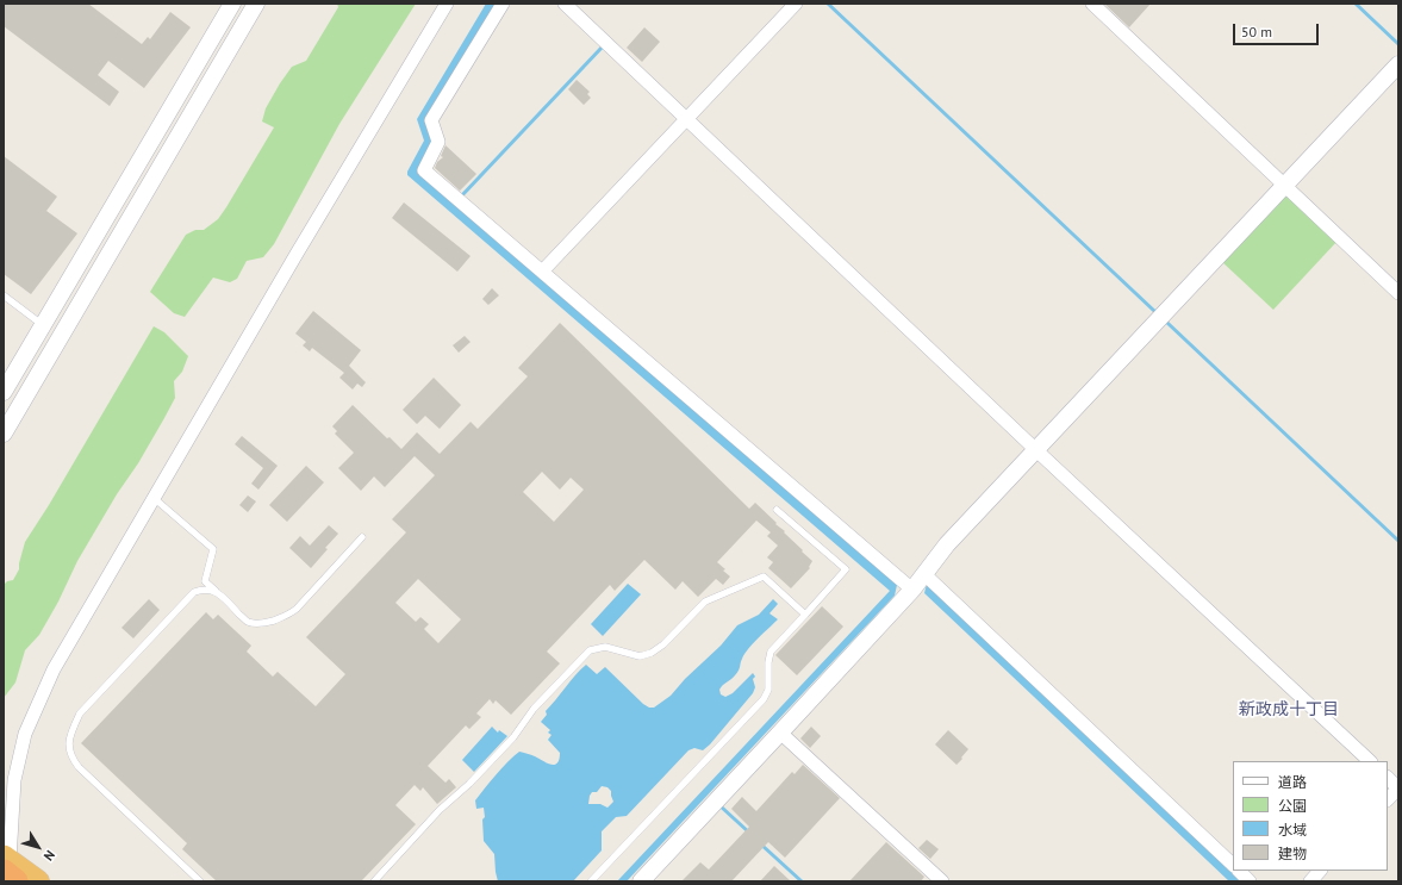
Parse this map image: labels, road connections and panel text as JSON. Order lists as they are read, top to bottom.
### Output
{
  "districts": ["新政成十丁目"],
  "legend": [
    "道路",
    "公園",
    "水域",
    "建物"
  ],
  "scale_bar": "50 m",
  "north": "bottom right"
}
